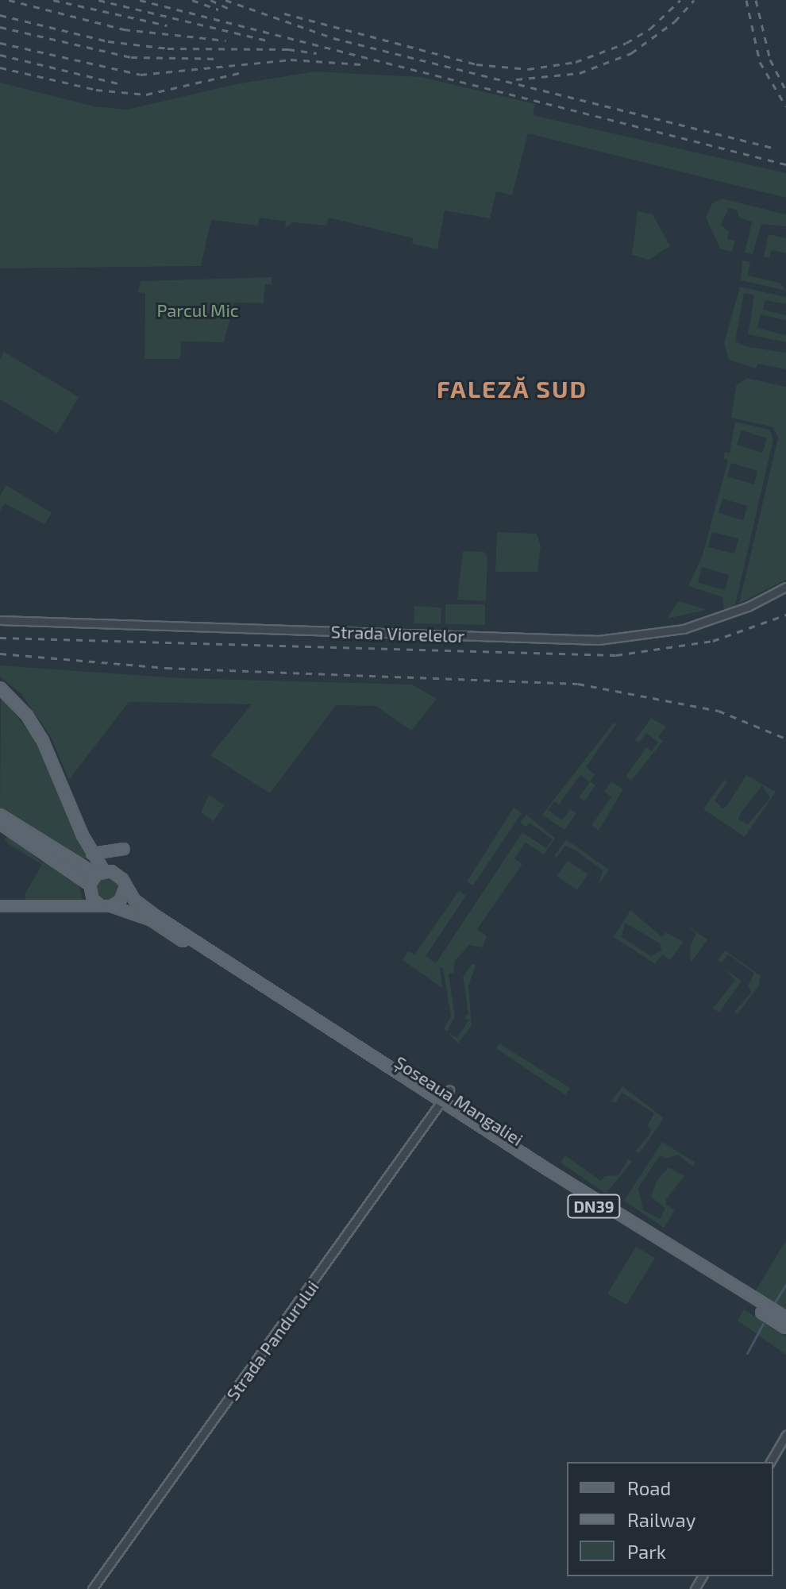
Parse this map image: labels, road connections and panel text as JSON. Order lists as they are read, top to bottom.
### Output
{
  "streets": {
    "main road": ["Șoseaua Mangaliei", "DN39"],
    "street": ["Strada Viorelelor", "Strada Pandurului"]
  },
  "crossings": [
    ["Șoseaua Mangaliei", "DN39"],
    ["Șoseaua Mangaliei", "Strada Pandurului"]
  ],
  "districts": ["FALEZĂ SUD"],
  "parks": ["Parcul Mic"],
  "legend": ["Road", "Railway", "Park"]
}
